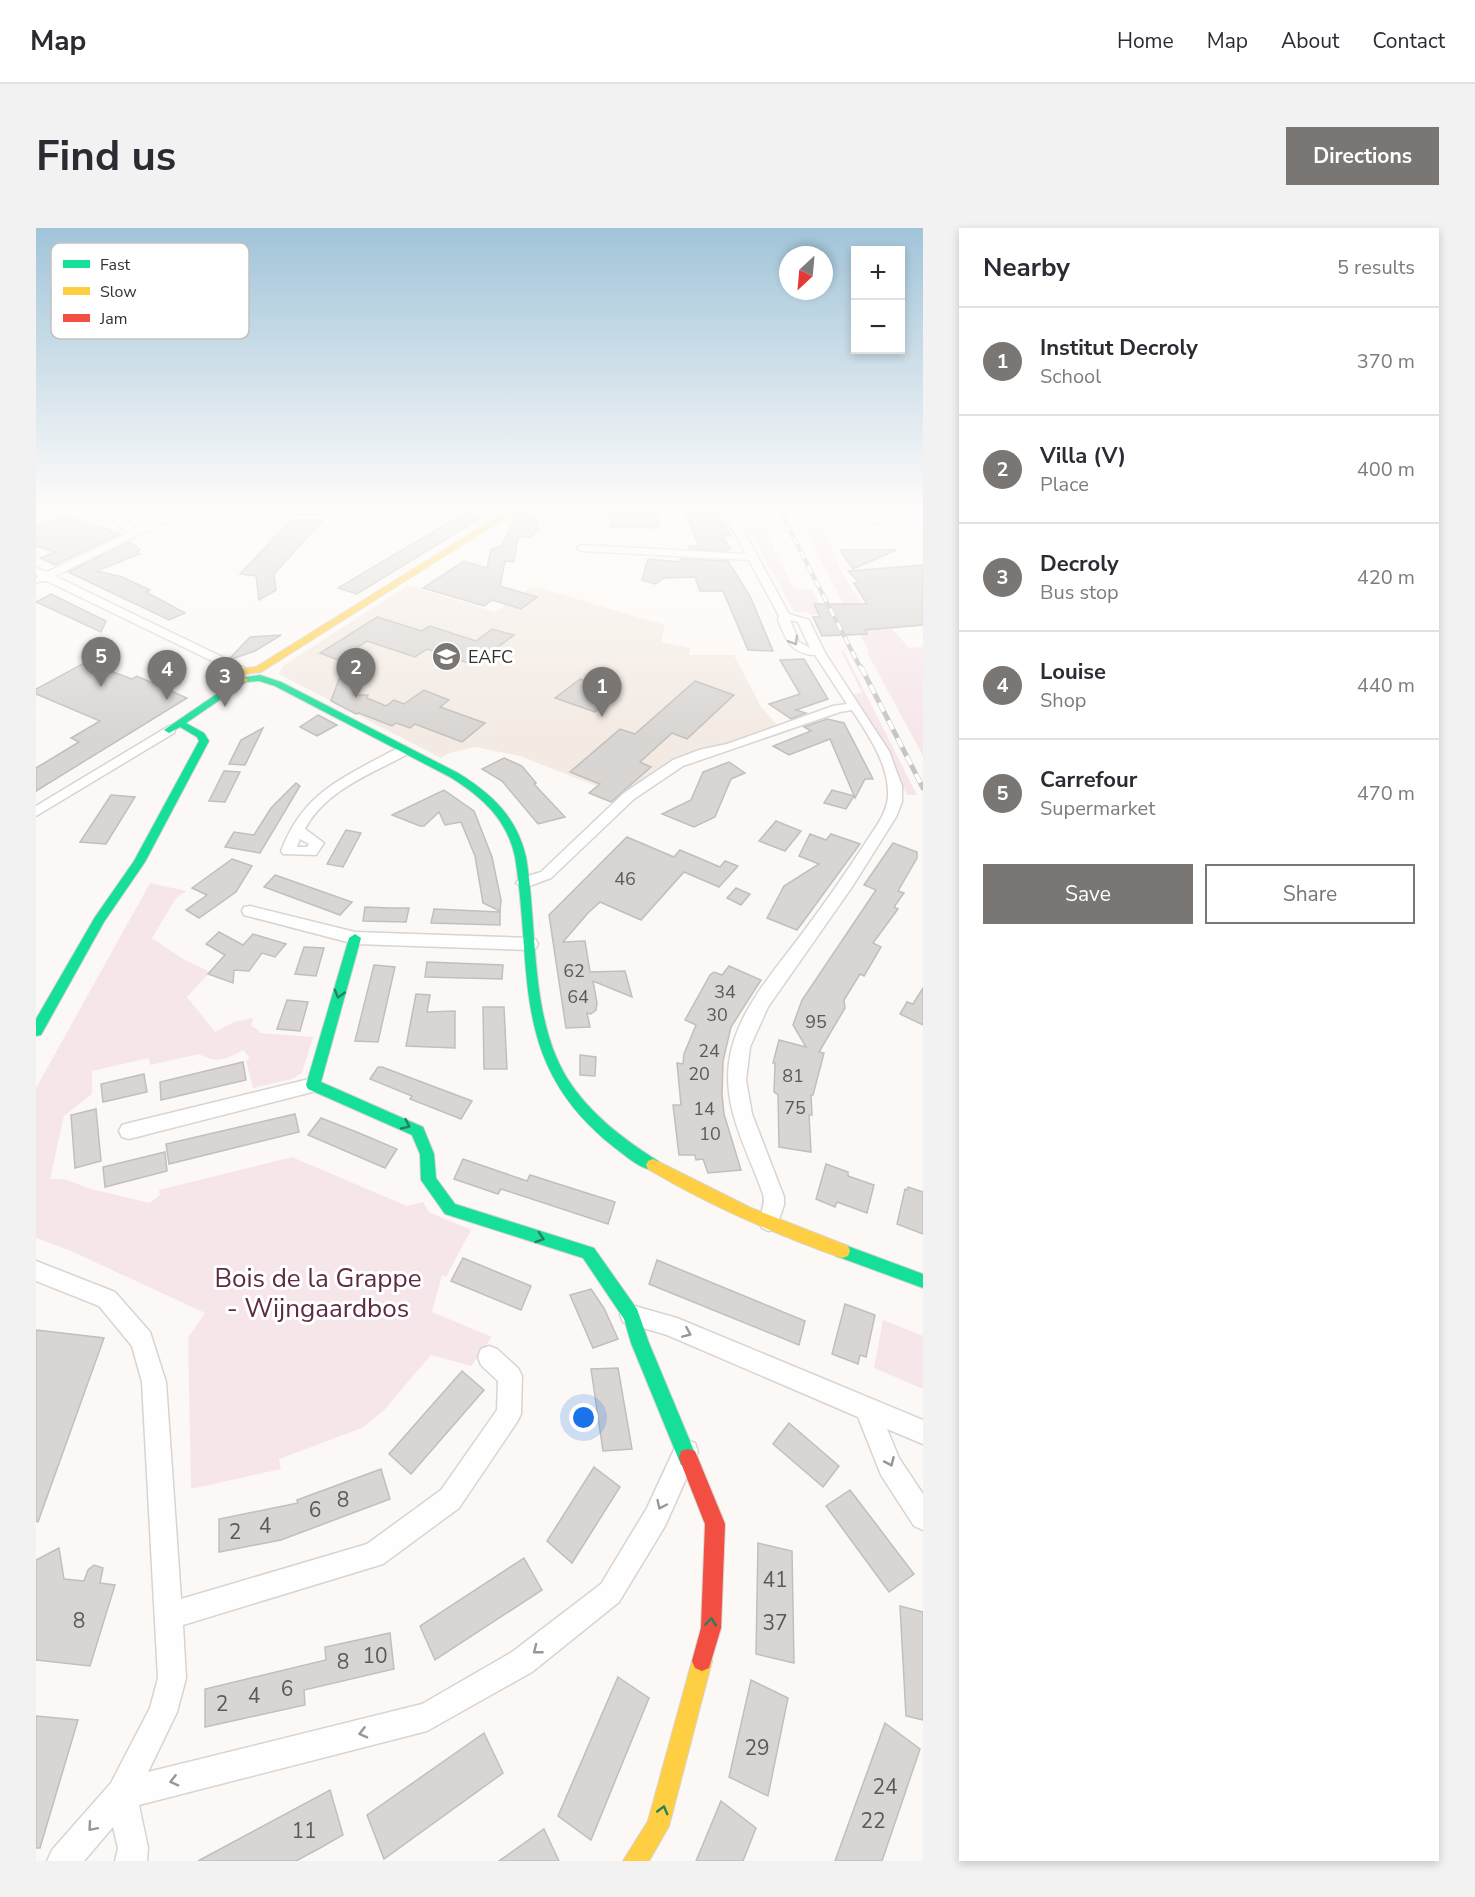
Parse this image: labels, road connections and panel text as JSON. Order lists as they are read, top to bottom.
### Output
{
  "parks": ["Bois de la Grappe - Wijngaardbos"],
  "places": {
    "school or university": ["EAFC"]
  },
  "house_numbers": [
    "46",
    "62",
    "34",
    "64",
    "30",
    "95",
    "24",
    "20",
    "81",
    "75",
    "14",
    "10",
    "8",
    "6",
    "4",
    "2",
    "41",
    "8",
    "37",
    "10",
    "8",
    "6",
    "4",
    "2",
    "29",
    "24",
    "22",
    "11"
  ],
  "legend": ["Fast", "Slow", "Jam"],
  "north": "bottom left",
  "page": {
    "header": "Map",
    "nav": [
      "Home",
      "Map",
      "About",
      "Contact"
    ],
    "buttons": [
      "Directions",
      ["Save", "Share"]
    ],
    "title": "Find us",
    "heading": ["Nearby", "5 results"],
    "map_buttons": ["+", "−"],
    "list": [
      {
        "mark": "1",
        "name": "Institut Decroly",
        "note": "School",
        "value": "370 m"
      },
      {
        "mark": "2",
        "name": "Villa (V)",
        "note": "Place",
        "value": "400 m"
      },
      {
        "mark": "3",
        "name": "Decroly",
        "note": "Bus stop",
        "value": "420 m"
      },
      {
        "mark": "4",
        "name": "Louise",
        "note": "Shop",
        "value": "440 m"
      },
      {
        "mark": "5",
        "name": "Carrefour",
        "note": "Supermarket",
        "value": "470 m"
      }
    ],
    "pins": [
      "5",
      "2",
      "4",
      "3",
      "1"
    ]
  }
}
